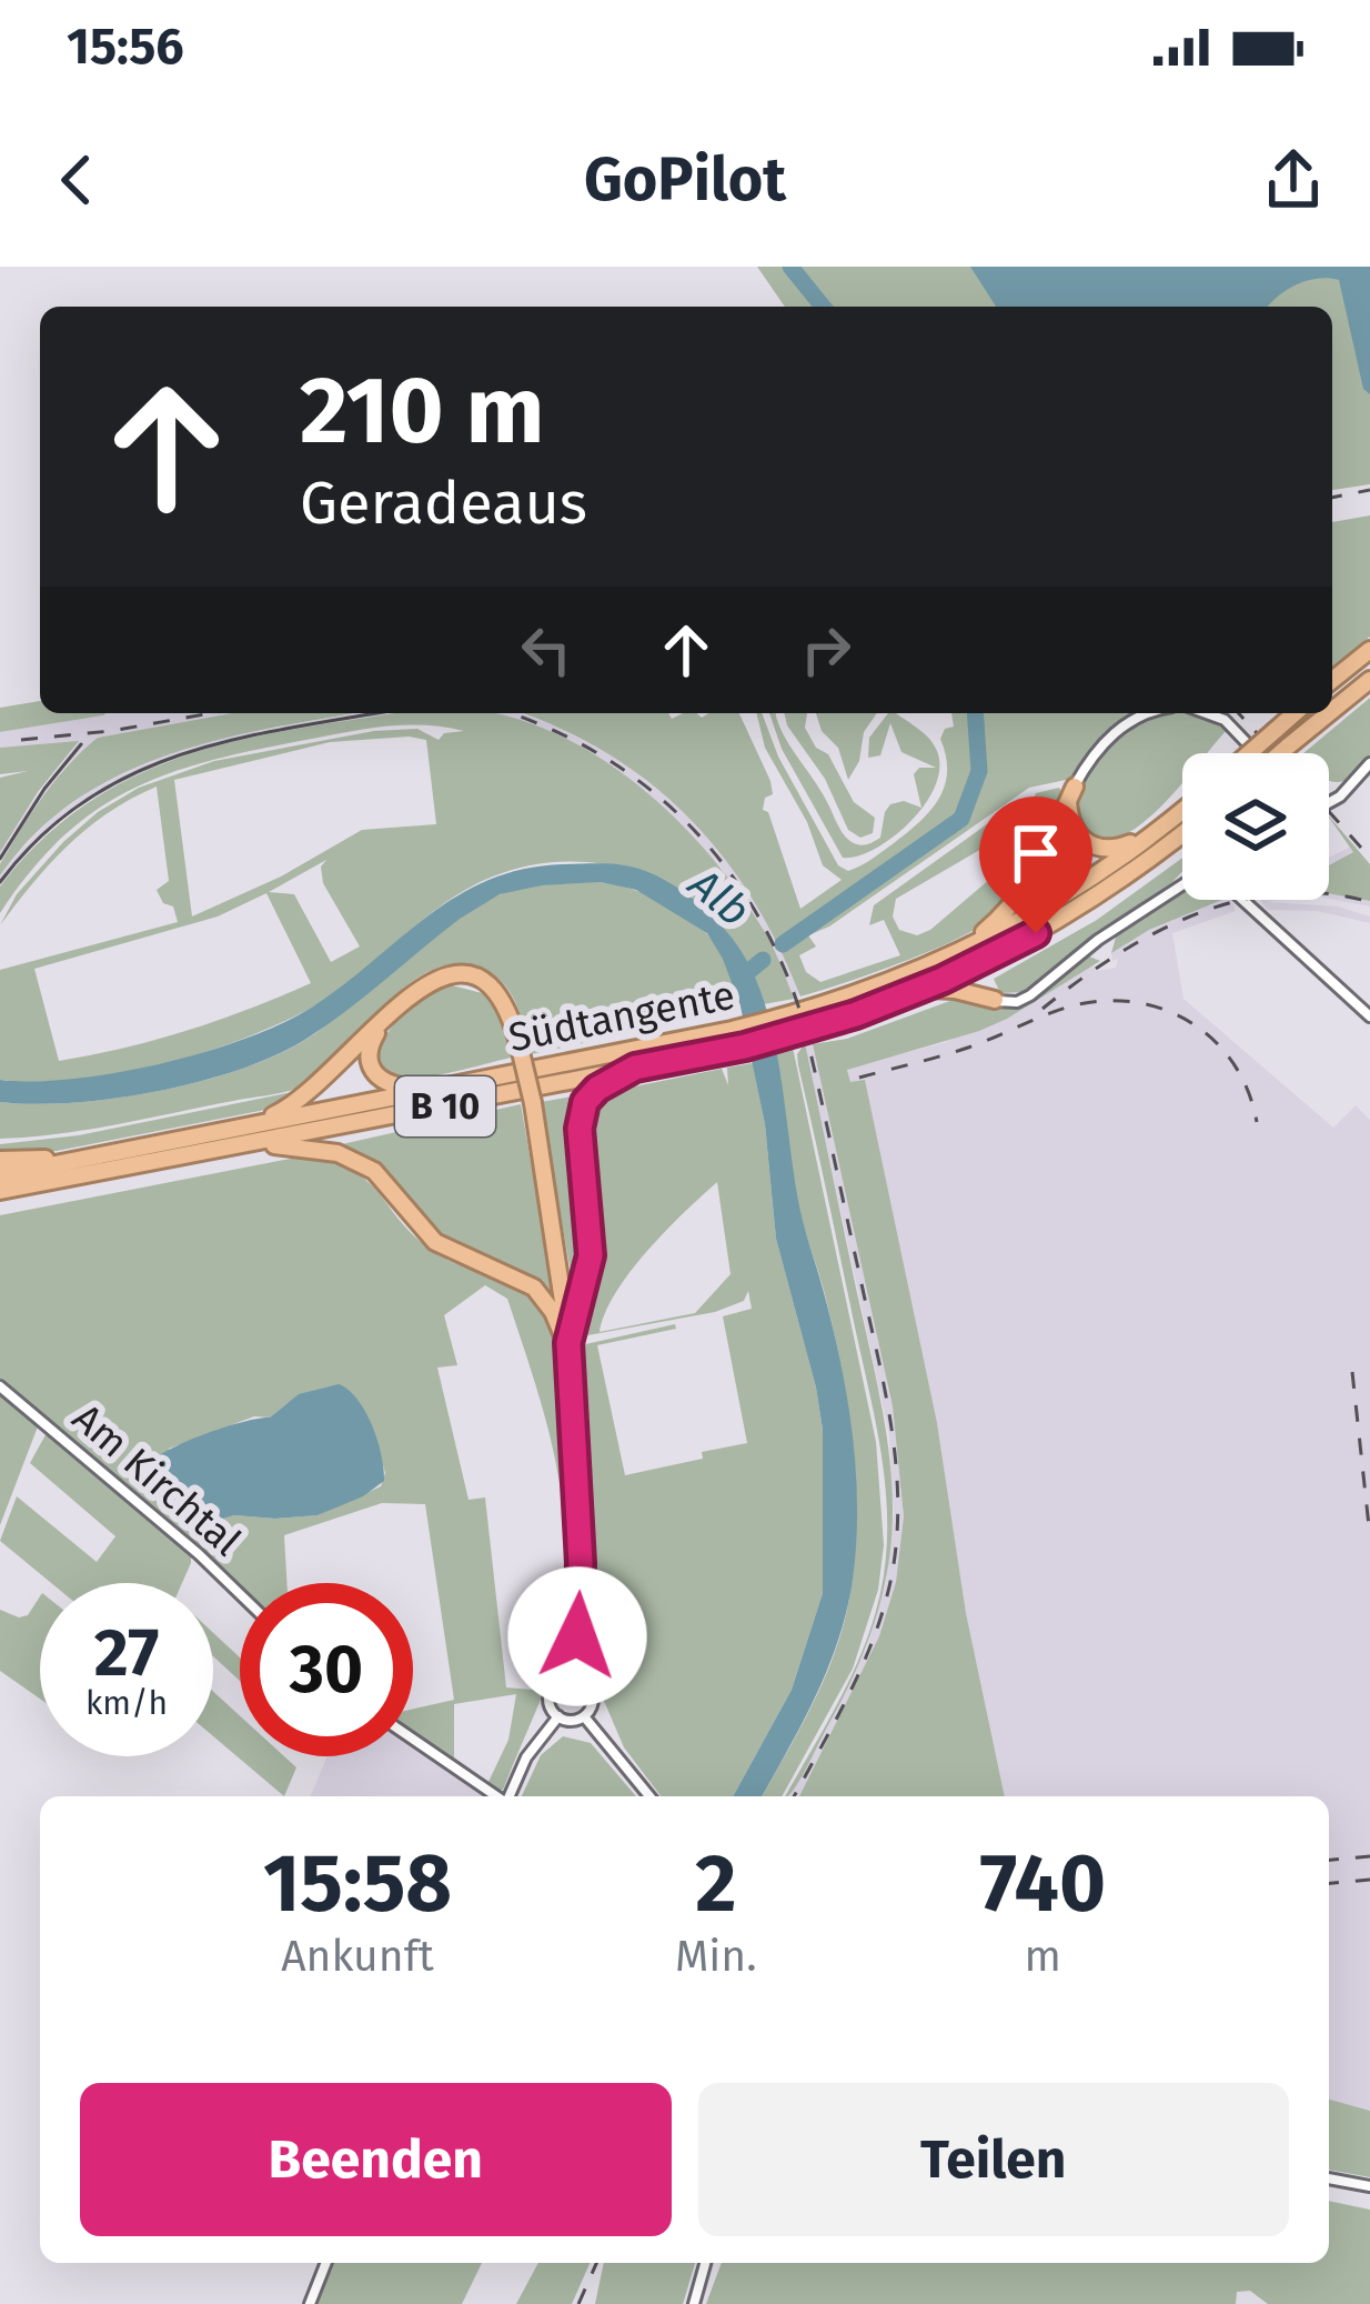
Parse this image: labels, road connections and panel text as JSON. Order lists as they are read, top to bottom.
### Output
{
  "streets": {
    "highway": ["Südtangente", "B 10"],
    "street": ["Am Kirchtal"]
  },
  "water": ["Alb"],
  "page": {
    "status": "15:56",
    "header": "GoPilot",
    "turn": ["210 m", "Geradeaus"],
    "speed": "27 km/h",
    "limit": "30",
    "eta": [
      "15:58",
      "Ankunft",
      "2",
      "Min.",
      "740",
      "m"
    ],
    "buttons": ["Beenden", "Teilen"]
  }
}
